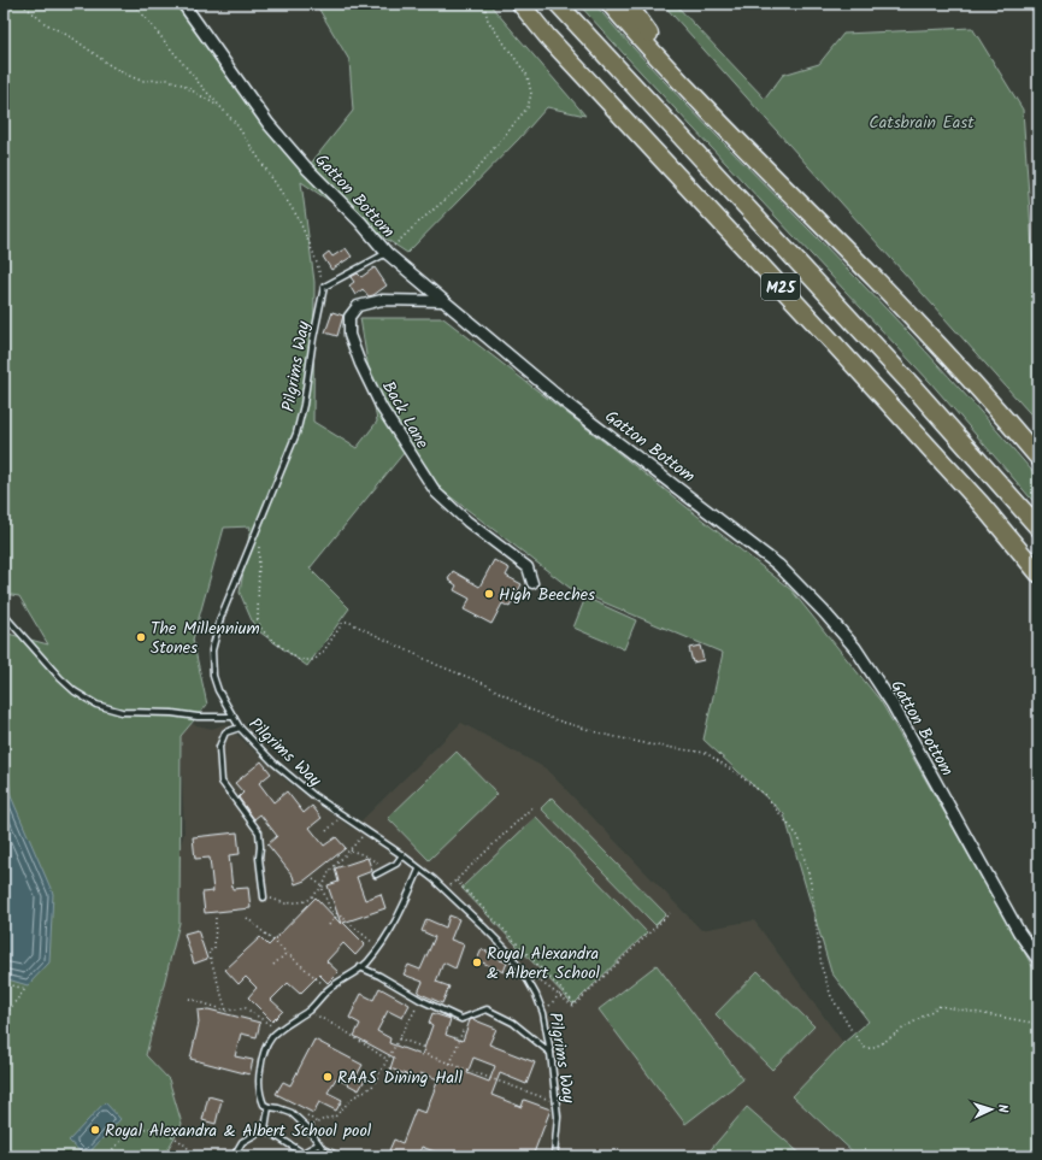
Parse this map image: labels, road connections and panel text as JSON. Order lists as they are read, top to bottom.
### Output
{
  "streets": {
    "highway": ["M25"],
    "street": ["Gatton Bottom", "Back Lane"],
    "lane": ["Pilgrims Way"]
  },
  "crossings": [
    ["Gatton Bottom", "Back Lane"]
  ],
  "parks": ["Catsbrain East"],
  "places": [
    "High Beeches",
    "The Millennium Stones",
    "Royal Alexandra & Albert School",
    "RAAS Dining Hall",
    "Royal Alexandra & Albert School pool"
  ],
  "north": "right"
}
